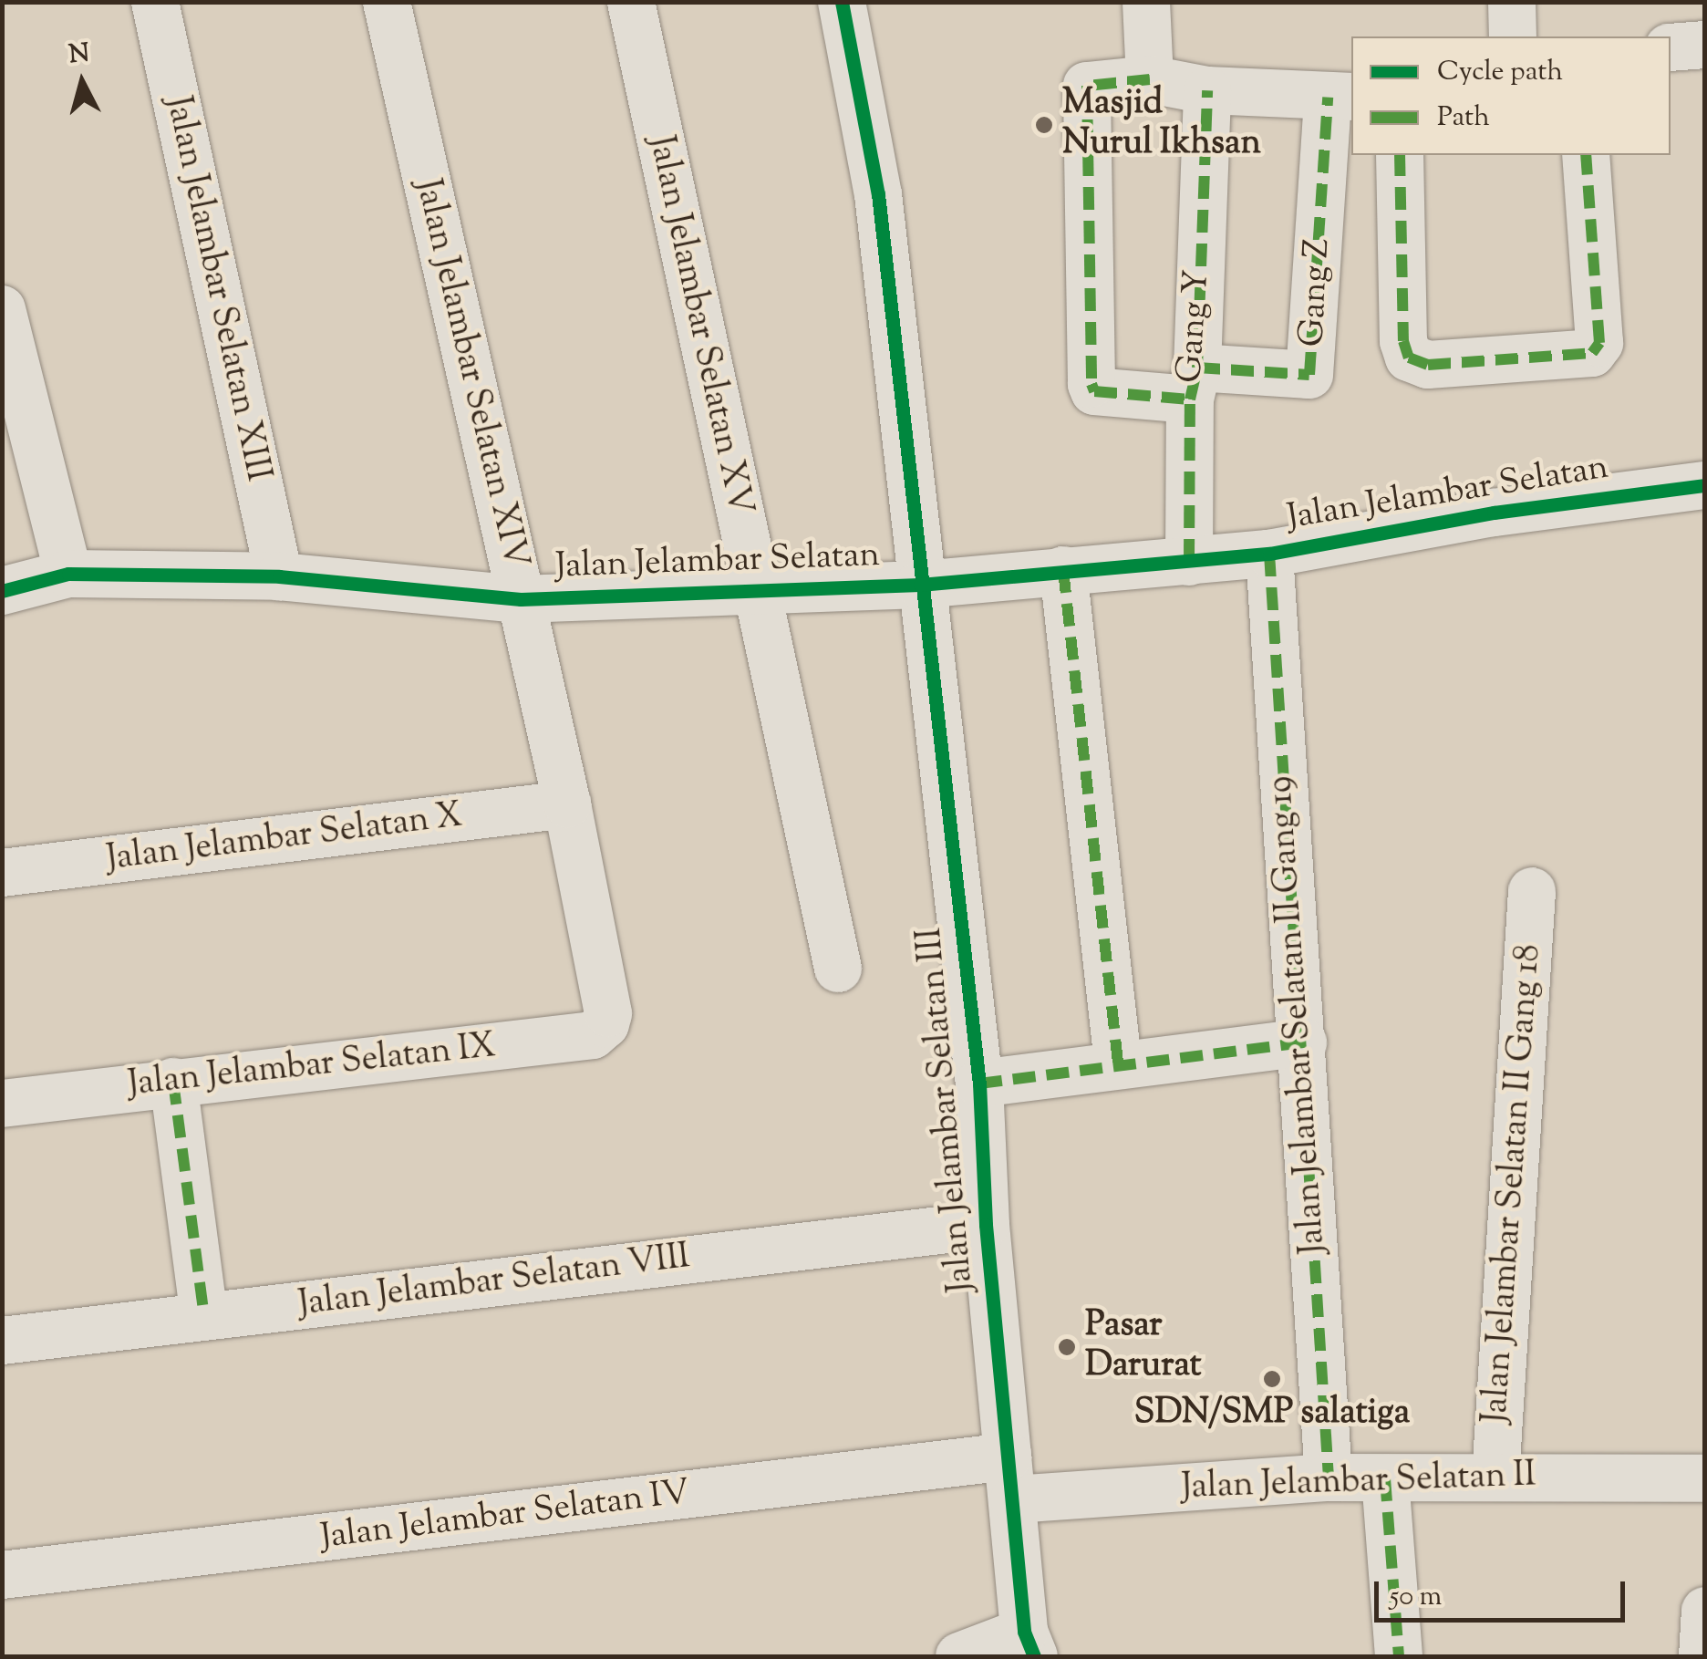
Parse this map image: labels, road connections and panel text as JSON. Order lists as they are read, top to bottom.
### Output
{
  "streets": {
    "street": [
      "Jalan Jelambar Selatan XIII",
      "Gang Z",
      "Jalan Jelambar Selatan XV",
      "Gang Y",
      "Jalan Jelambar Selatan XIV",
      "Jalan Jelambar Selatan",
      "Jalan Jelambar Selatan X",
      "Jalan Jelambar Selatan II Gang 19",
      "Jalan Jelambar Selatan IX",
      "Jalan Jelambar Selatan III",
      "Jalan Jelambar Selatan II Gang 18",
      "Jalan Jelambar Selatan VIII",
      "Jalan Jelambar Selatan II",
      "Jalan Jelambar Selatan IV"
    ]
  },
  "crossings": [
    ["Jalan Jelambar Selatan XIII", "Jalan Jelambar Selatan"],
    ["Gang Z", "Gang Y"],
    ["Jalan Jelambar Selatan XV", "Jalan Jelambar Selatan"],
    ["Gang Y", "Jalan Jelambar Selatan"],
    ["Jalan Jelambar Selatan XIV", "Jalan Jelambar Selatan"],
    ["Jalan Jelambar Selatan XIV", "Jalan Jelambar Selatan X"],
    ["Jalan Jelambar Selatan XIV", "Jalan Jelambar Selatan IX"],
    ["Jalan Jelambar Selatan", "Jalan Jelambar Selatan II Gang 19"],
    ["Jalan Jelambar Selatan", "Jalan Jelambar Selatan III"],
    ["Jalan Jelambar Selatan II Gang 19", "Jalan Jelambar Selatan II"],
    ["Jalan Jelambar Selatan III", "Jalan Jelambar Selatan VIII"],
    ["Jalan Jelambar Selatan III", "Jalan Jelambar Selatan II"],
    ["Jalan Jelambar Selatan III", "Jalan Jelambar Selatan IV"],
    ["Jalan Jelambar Selatan II Gang 18", "Jalan Jelambar Selatan II"],
    ["Jalan Jelambar Selatan II", "Jalan Jelambar Selatan IV"]
  ],
  "places": ["Masjid Nurul Ikhsan", "Pasar Darurat", "SDN/SMP salatiga"],
  "legend": ["Cycle path", "Path"],
  "scale_bar": "50 m",
  "north": "top"
}
